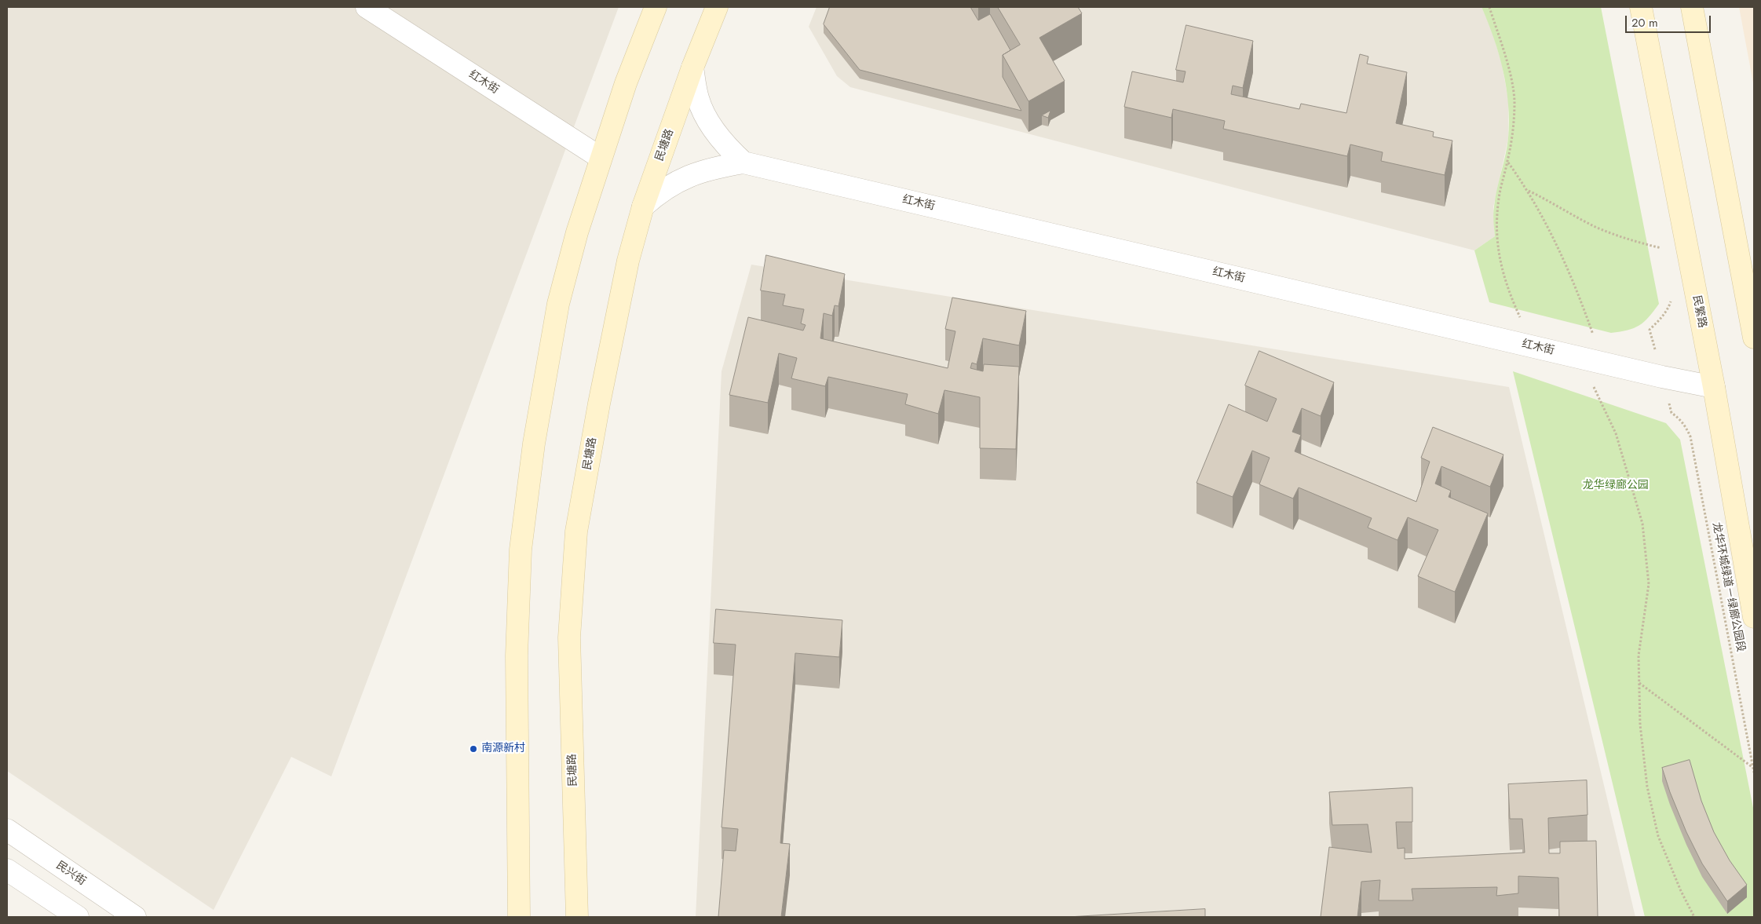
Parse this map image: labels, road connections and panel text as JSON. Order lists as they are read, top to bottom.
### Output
{
  "streets": {
    "main road": ["民塘路", "民繁路"],
    "street": ["红木街", "民兴街"],
    "path": ["龙华环城绿道－绿廊公园段"]
  },
  "crossings": [
    ["红木街", "民塘路"],
    ["红木街", "民繁路"]
  ],
  "parks": ["龙华绿廊公园"],
  "places": ["南源新村"],
  "scale_bar": "20 m"
}
